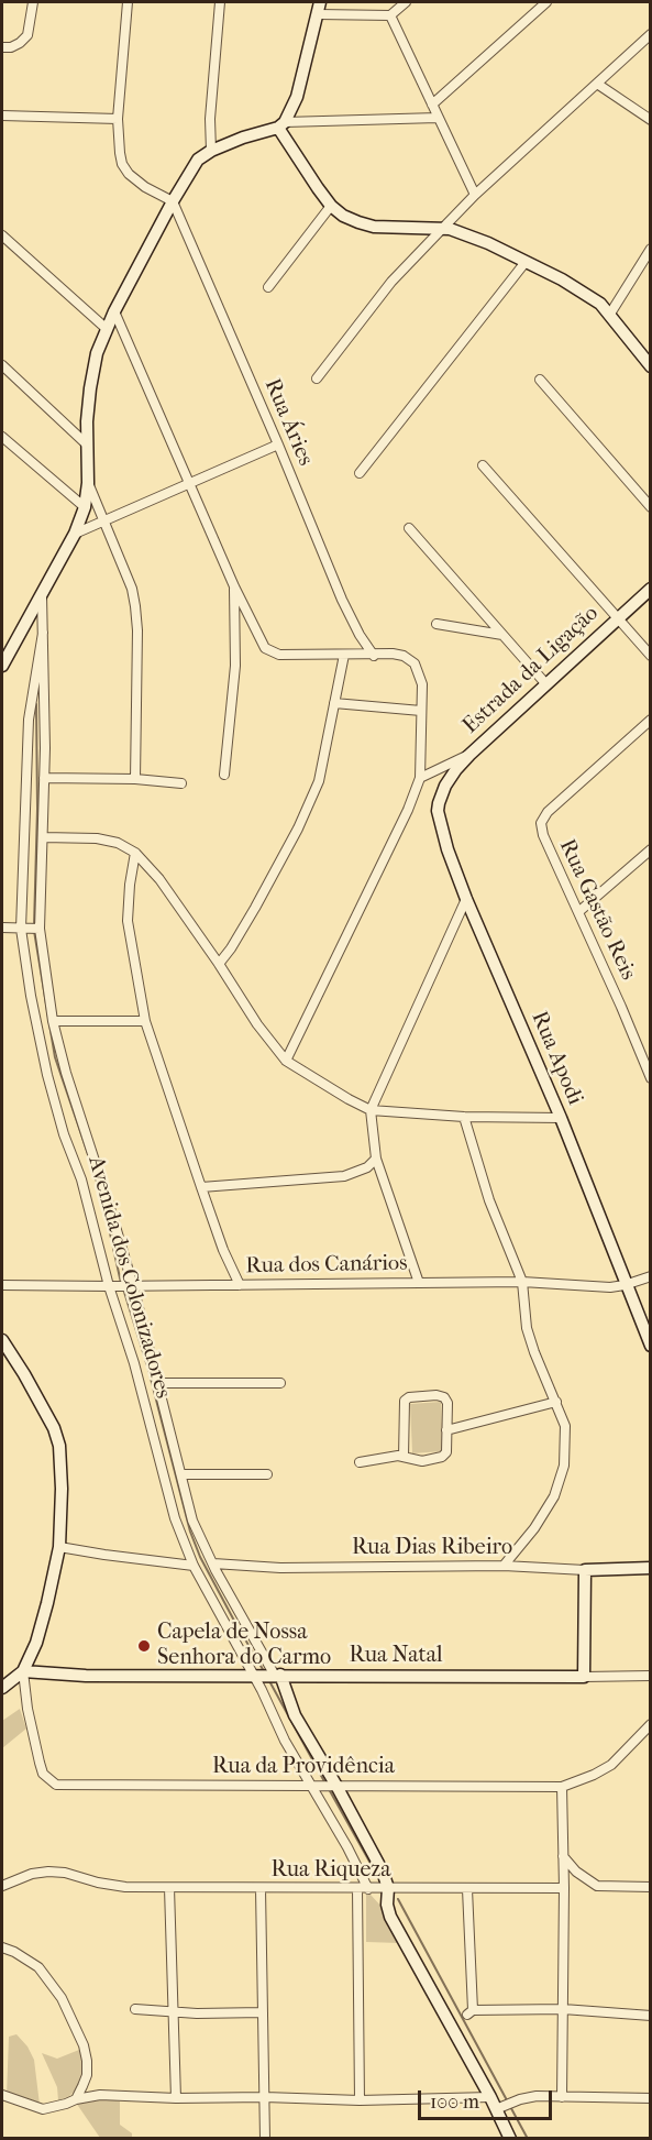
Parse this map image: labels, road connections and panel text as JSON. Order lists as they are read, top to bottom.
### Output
{
  "streets": {
    "street": [
      "Rua Áries",
      "Estrada da Ligação",
      "Rua Gastão Reis",
      "Rua Apodi",
      "Rua dos Canários",
      "Avenida dos Colonizadores",
      "Rua Dias Ribeiro",
      "Rua Natal",
      "Rua da Providência",
      "Rua Riqueza"
    ]
  },
  "crossings": [
    ["Estrada da Ligação", "Rua Apodi"],
    ["Rua Apodi", "Rua dos Canários"],
    ["Rua dos Canários", "Avenida dos Colonizadores"],
    ["Avenida dos Colonizadores", "Rua Dias Ribeiro"],
    ["Avenida dos Colonizadores", "Rua Natal"],
    ["Avenida dos Colonizadores", "Rua da Providência"],
    ["Avenida dos Colonizadores", "Rua Riqueza"],
    ["Rua Natal", "Rua da Providência"]
  ],
  "places": ["Capela de Nossa Senhora do Carmo"],
  "scale_bar": "100 m"
}
